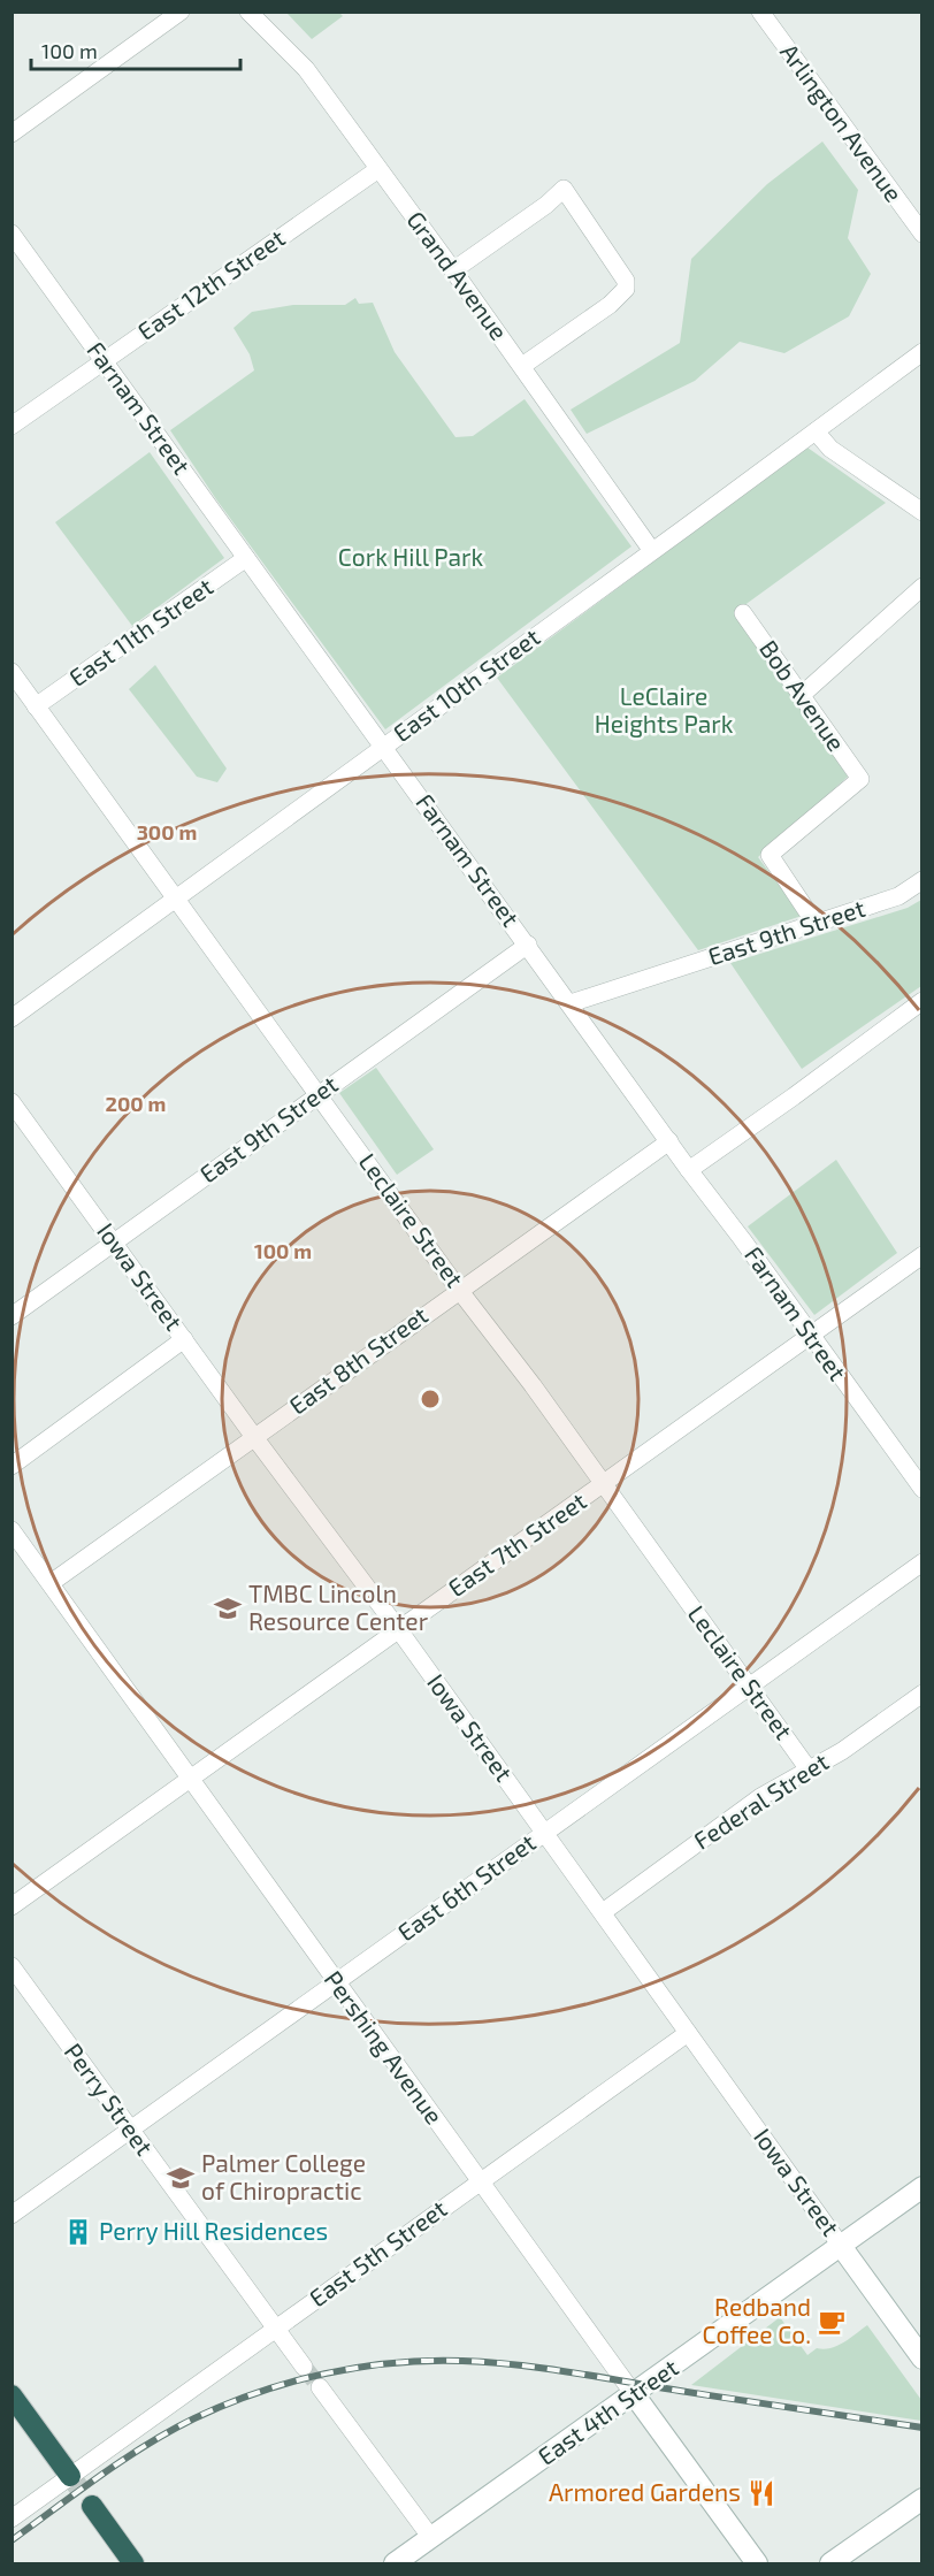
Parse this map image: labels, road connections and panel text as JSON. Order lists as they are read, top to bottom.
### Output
{
  "streets": {
    "main road": ["Iowa Street", "Pershing Avenue", "East 4th Street"],
    "street": [
      "Arlington Avenue",
      "Grand Avenue",
      "East 12th Street",
      "Farnam Street",
      "East 11th Street",
      "East 10th Street",
      "Bob Avenue",
      "East 9th Street",
      "Leclaire Street",
      "East 8th Street",
      "East 7th Street",
      "Federal Street",
      "East 6th Street",
      "Perry Street",
      "East 5th Street"
    ]
  },
  "crossings": [
    ["Grand Avenue", "East 12th Street"],
    ["Grand Avenue", "East 10th Street"],
    ["East 12th Street", "Farnam Street"],
    ["Farnam Street", "East 11th Street"],
    ["Farnam Street", "East 10th Street"],
    ["Farnam Street", "East 9th Street"],
    ["Farnam Street", "East 8th Street"],
    ["Farnam Street", "East 7th Street"],
    ["East 11th Street", "Leclaire Street"],
    ["East 10th Street", "Leclaire Street"],
    ["Bob Avenue", "East 9th Street"],
    ["East 9th Street", "Leclaire Street"],
    ["East 9th Street", "Iowa Street"],
    ["Leclaire Street", "East 8th Street"],
    ["Leclaire Street", "East 7th Street"],
    ["Leclaire Street", "Federal Street"],
    ["Leclaire Street", "East 6th Street"],
    ["Iowa Street", "East 8th Street"],
    ["Iowa Street", "East 7th Street"],
    ["Iowa Street", "Federal Street"],
    ["Iowa Street", "East 6th Street"],
    ["Iowa Street", "East 5th Street"],
    ["Iowa Street", "East 4th Street"],
    ["East 8th Street", "Pershing Avenue"],
    ["East 7th Street", "Pershing Avenue"],
    ["East 6th Street", "Pershing Avenue"],
    ["East 6th Street", "Perry Street"],
    ["Pershing Avenue", "East 5th Street"],
    ["Pershing Avenue", "East 4th Street"],
    ["Perry Street", "East 5th Street"]
  ],
  "parks": ["Cork Hill Park", "LeClaire Heights Park"],
  "places": {
    "school or university": ["TMBC Lincoln Resource Center", "Palmer College of Chiropractic"],
    "building": ["Perry Hill Residences"],
    "cafe": ["Redband Coffee Co."],
    "restaurant": ["Armored Gardens"]
  },
  "scale_bar": "100 m",
  "rings": ["300 m", "200 m", "100 m"]
}
